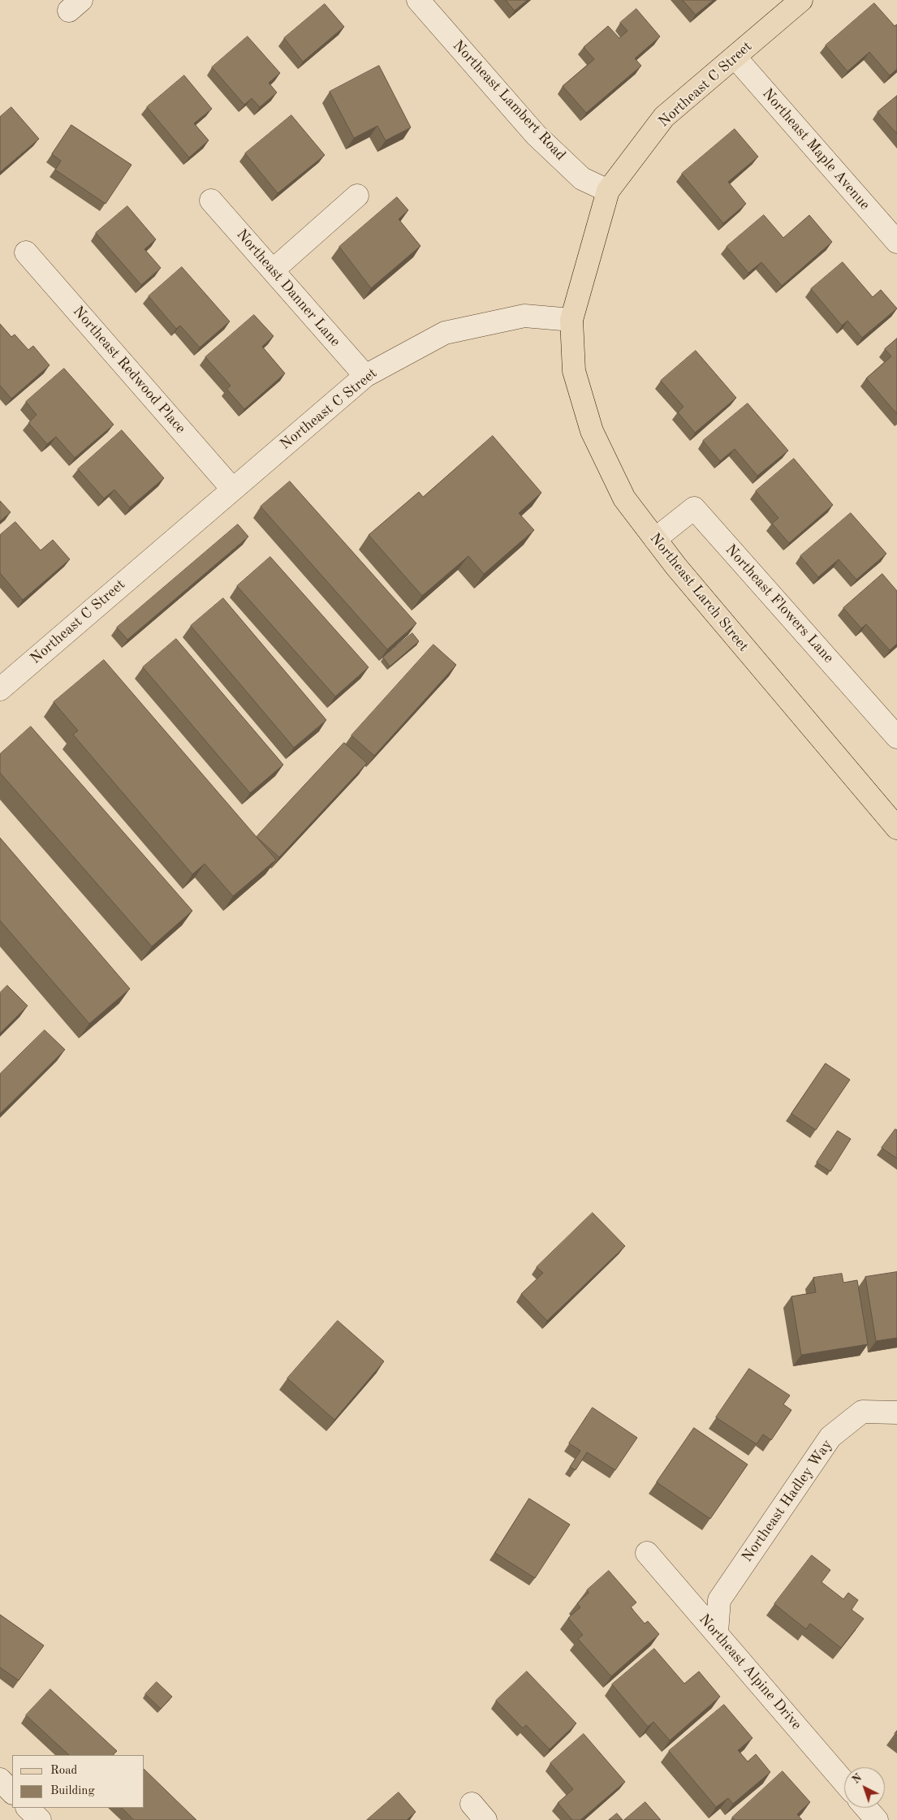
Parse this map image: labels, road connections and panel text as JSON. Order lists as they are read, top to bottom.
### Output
{
  "streets": {
    "main road": ["Northeast C Street", "Northeast Larch Street"],
    "street": [
      "Northeast Lambert Road",
      "Northeast Maple Avenue",
      "Northeast Danner Lane",
      "Northeast Redwood Place",
      "Northeast Flowers Lane",
      "Northeast Hadley Way",
      "Northeast Alpine Drive"
    ]
  },
  "crossings": [
    ["Northeast C Street", "Northeast Lambert Road"],
    ["Northeast C Street", "Northeast Maple Avenue"],
    ["Northeast C Street", "Northeast Danner Lane"],
    ["Northeast C Street", "Northeast Redwood Place"],
    ["Northeast C Street", "Northeast Larch Street"],
    ["Northeast Larch Street", "Northeast Flowers Lane"],
    ["Northeast Hadley Way", "Northeast Alpine Drive"]
  ],
  "legend": ["Road", "Building"],
  "north": "top left"
}
